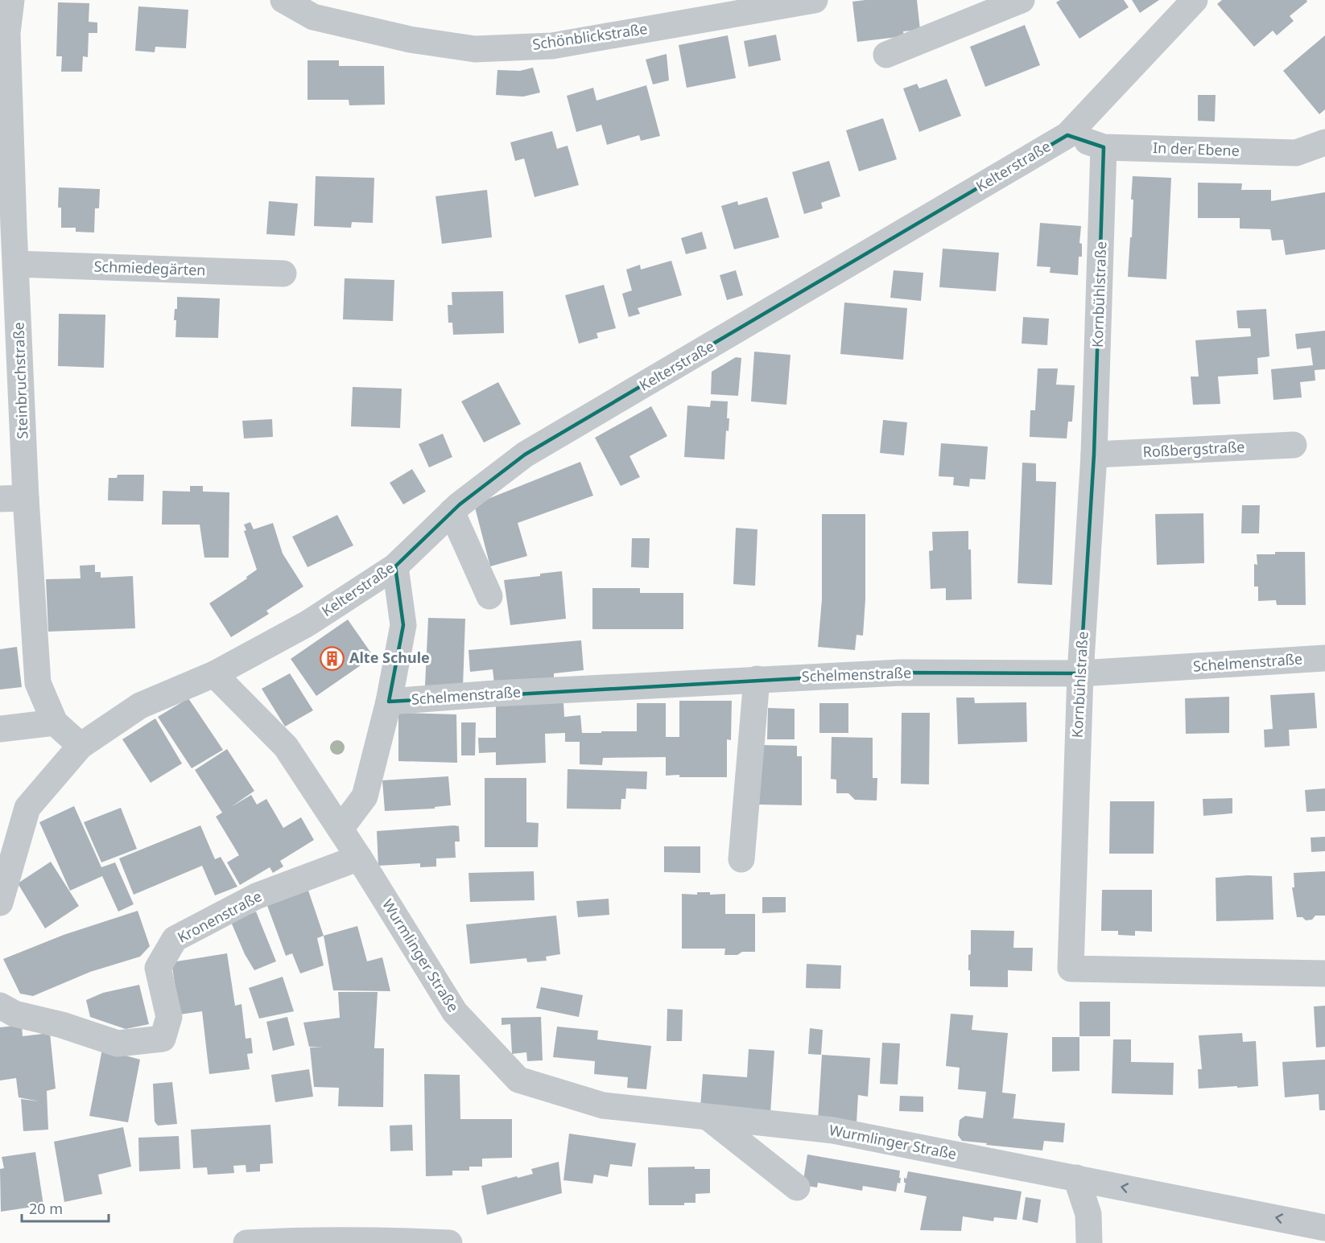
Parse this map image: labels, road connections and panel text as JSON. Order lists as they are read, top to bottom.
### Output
{
  "streets": {
    "street": [
      "Schönblickstraße",
      "In der Ebene",
      "Kelterstraße",
      "Schmiedegärten",
      "Kornbühlstraße",
      "Steinbruchstraße",
      "Roßbergstraße",
      "Schelmenstraße",
      "Kronenstraße",
      "Wurmlinger Straße"
    ]
  },
  "crossings": [
    ["In der Ebene", "Kelterstraße"],
    ["In der Ebene", "Kornbühlstraße"],
    ["Kelterstraße", "Steinbruchstraße"],
    ["Kelterstraße", "Wurmlinger Straße"],
    ["Schmiedegärten", "Steinbruchstraße"],
    ["Kornbühlstraße", "Roßbergstraße"],
    ["Kornbühlstraße", "Schelmenstraße"],
    ["Kronenstraße", "Wurmlinger Straße"]
  ],
  "places": {
    "building": ["Alte Schule"]
  },
  "scale_bar": "20 m"
}
